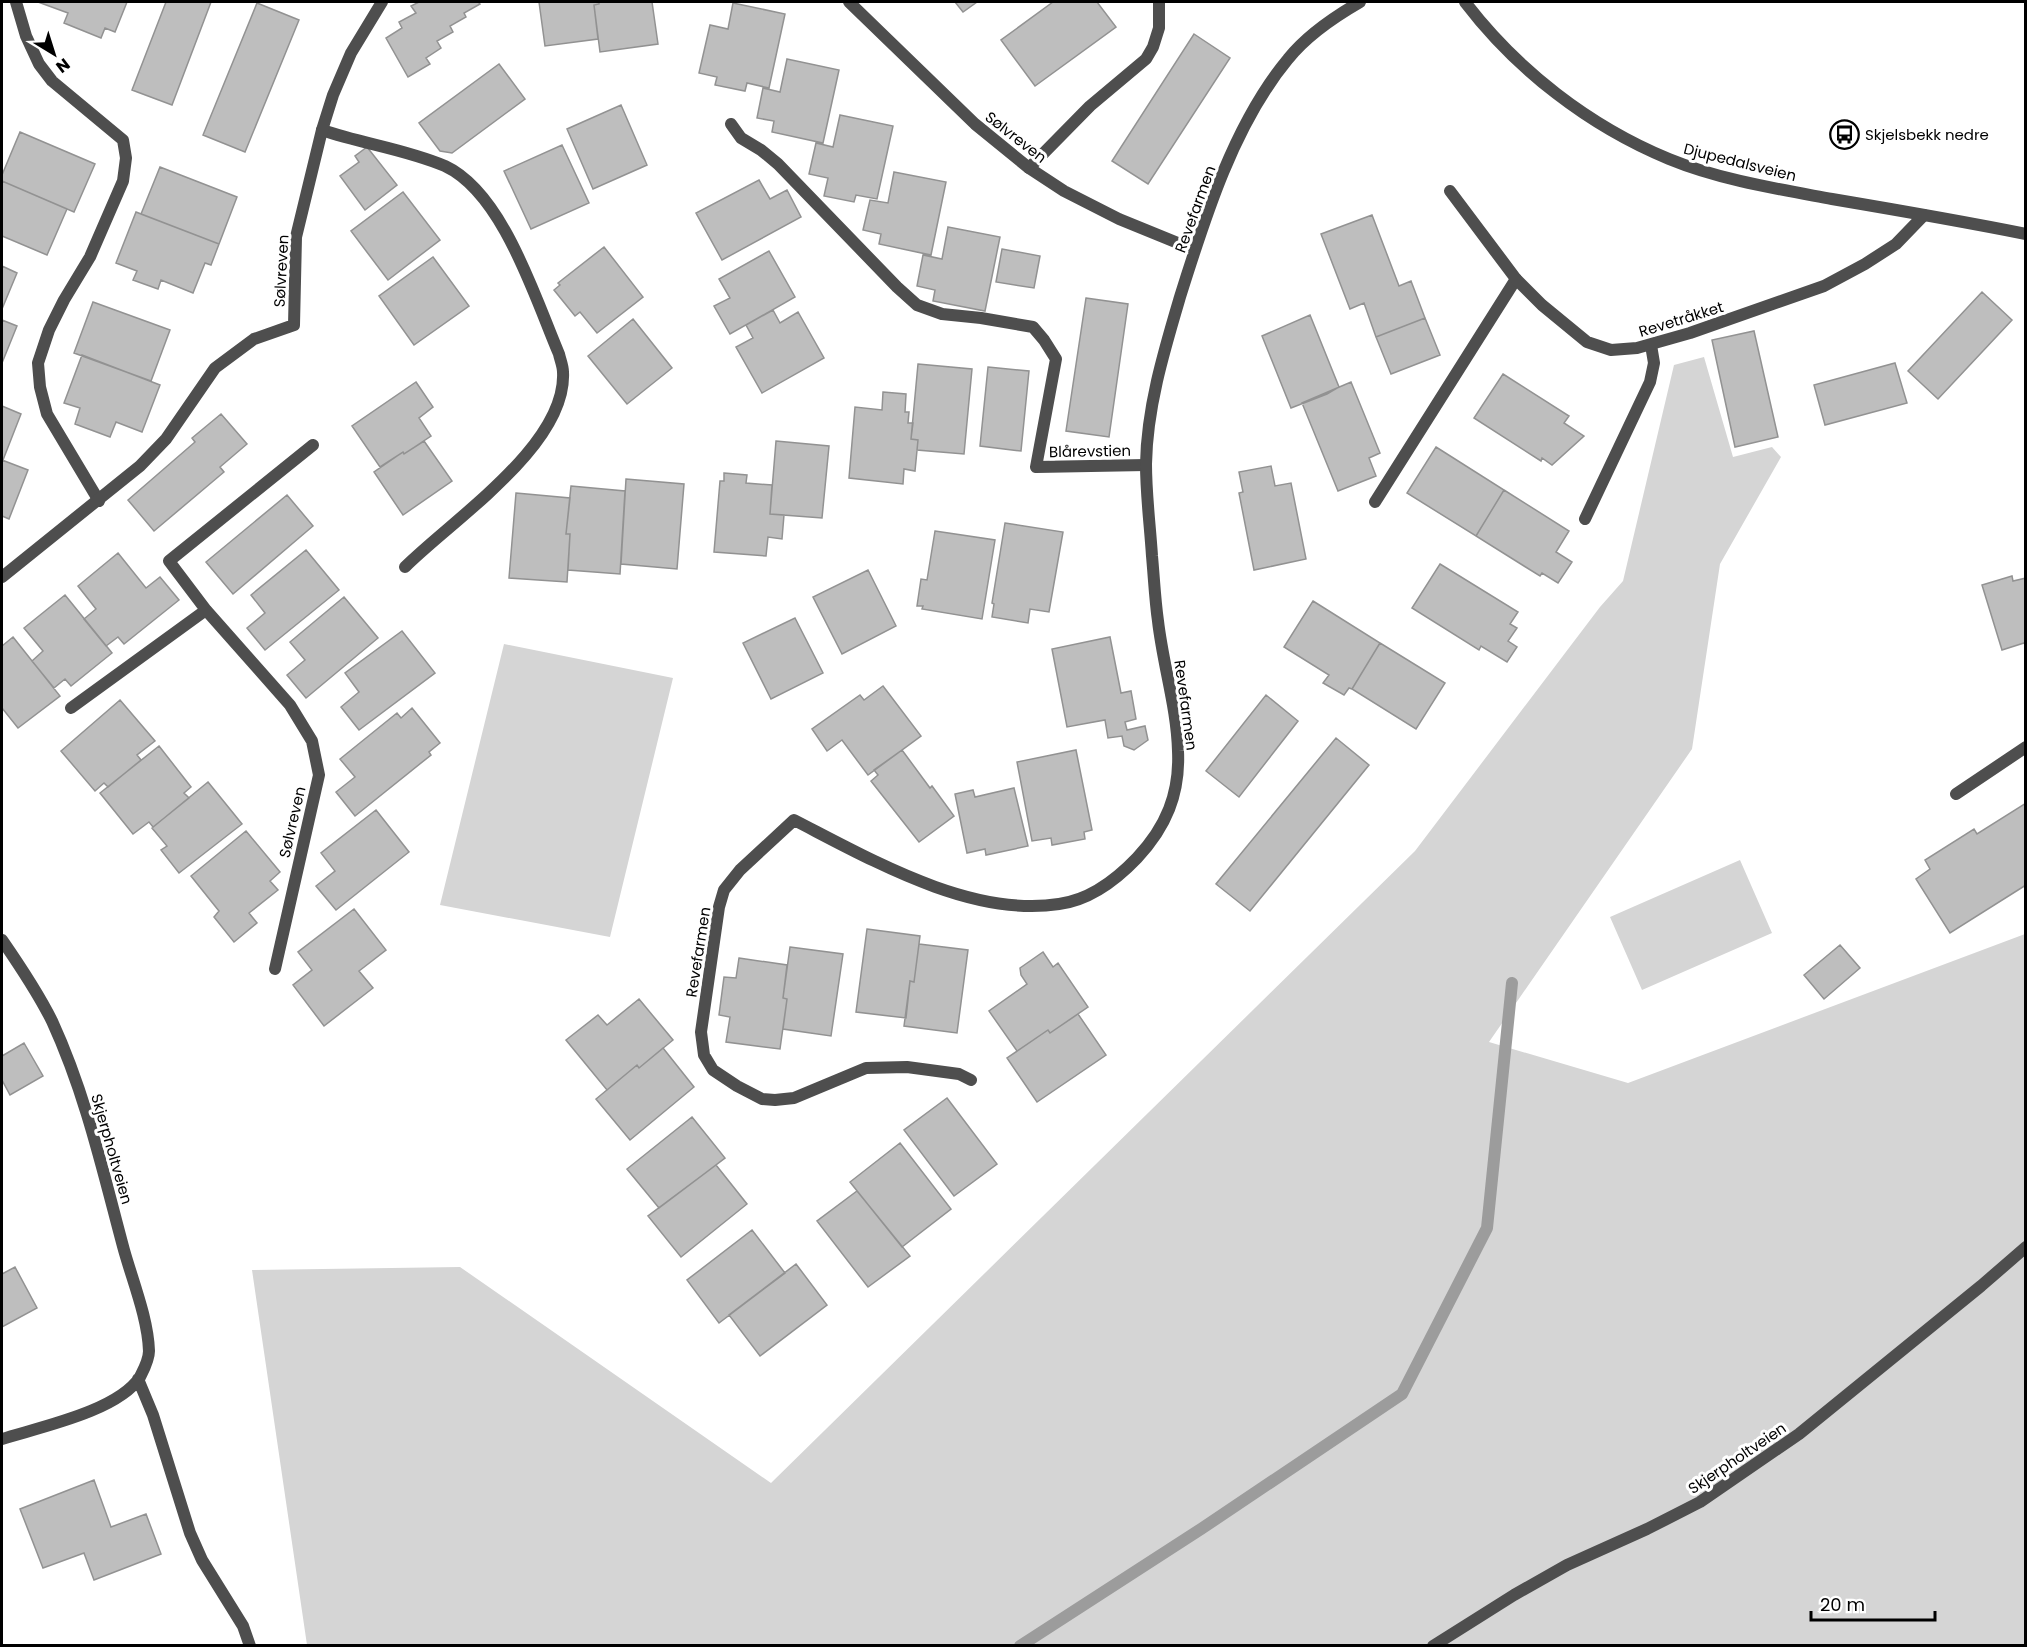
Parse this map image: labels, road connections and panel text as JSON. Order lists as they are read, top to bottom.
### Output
{
  "streets": {
    "street": [
      "Sølvreven",
      "Djupedalsveien",
      "Revefarmen",
      "Revetråkket",
      "Blårevstien",
      "Skjerpholtveien"
    ]
  },
  "crossings": [
    ["Sølvreven", "Revefarmen"],
    ["Djupedalsveien", "Revetråkket"],
    ["Revefarmen", "Blårevstien"]
  ],
  "places": {
    "bus stop": ["Skjelsbekk nedre"]
  },
  "scale_bar": "20 m",
  "north": "bottom right"
}
